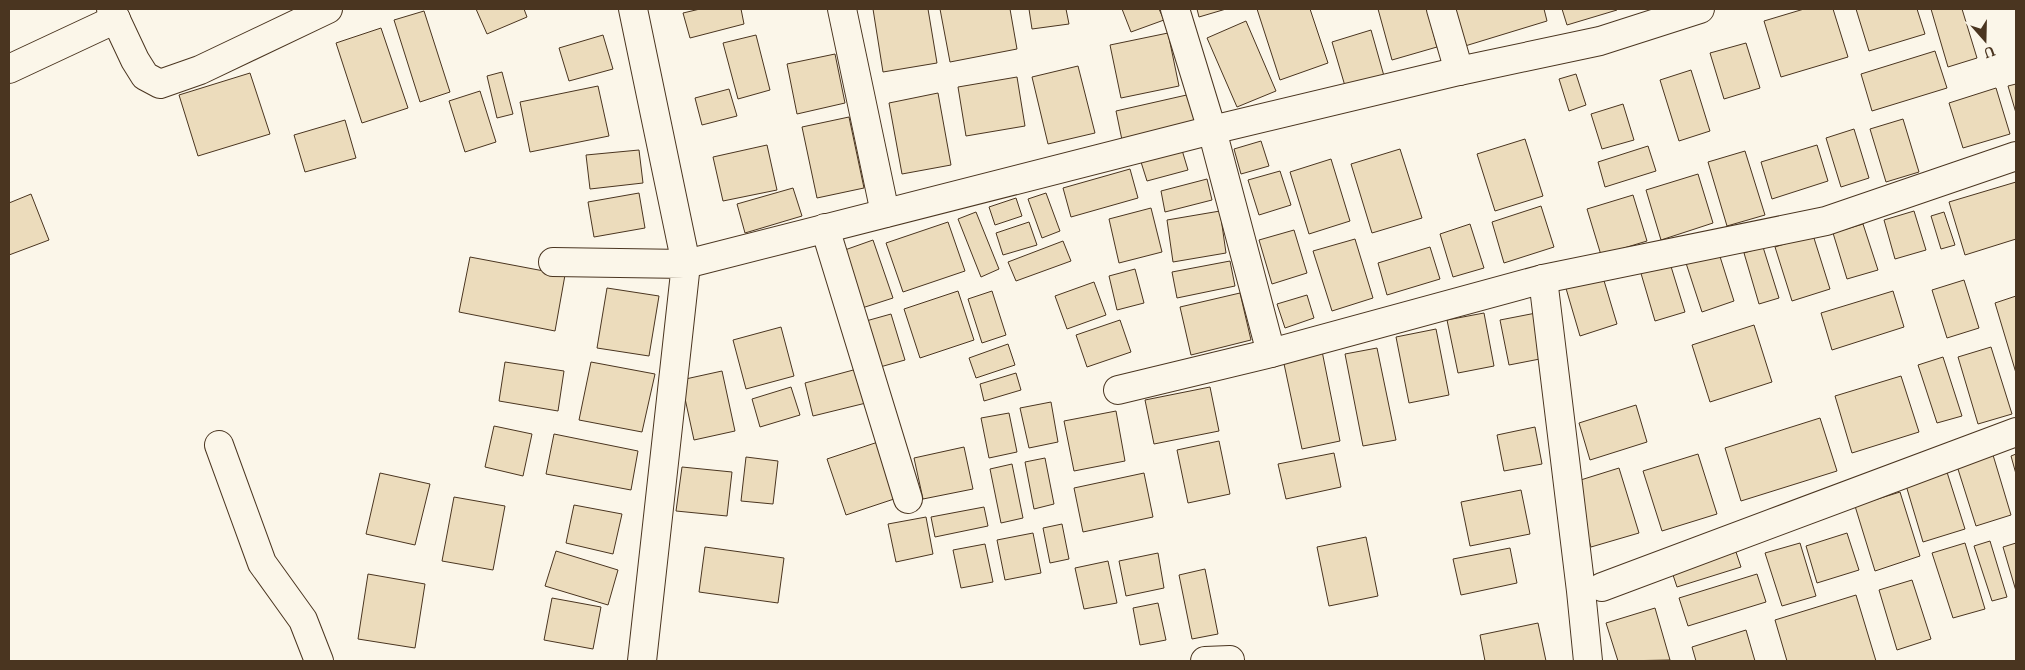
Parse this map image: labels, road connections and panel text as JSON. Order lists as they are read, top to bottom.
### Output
{
  "north": "bottom"
}
